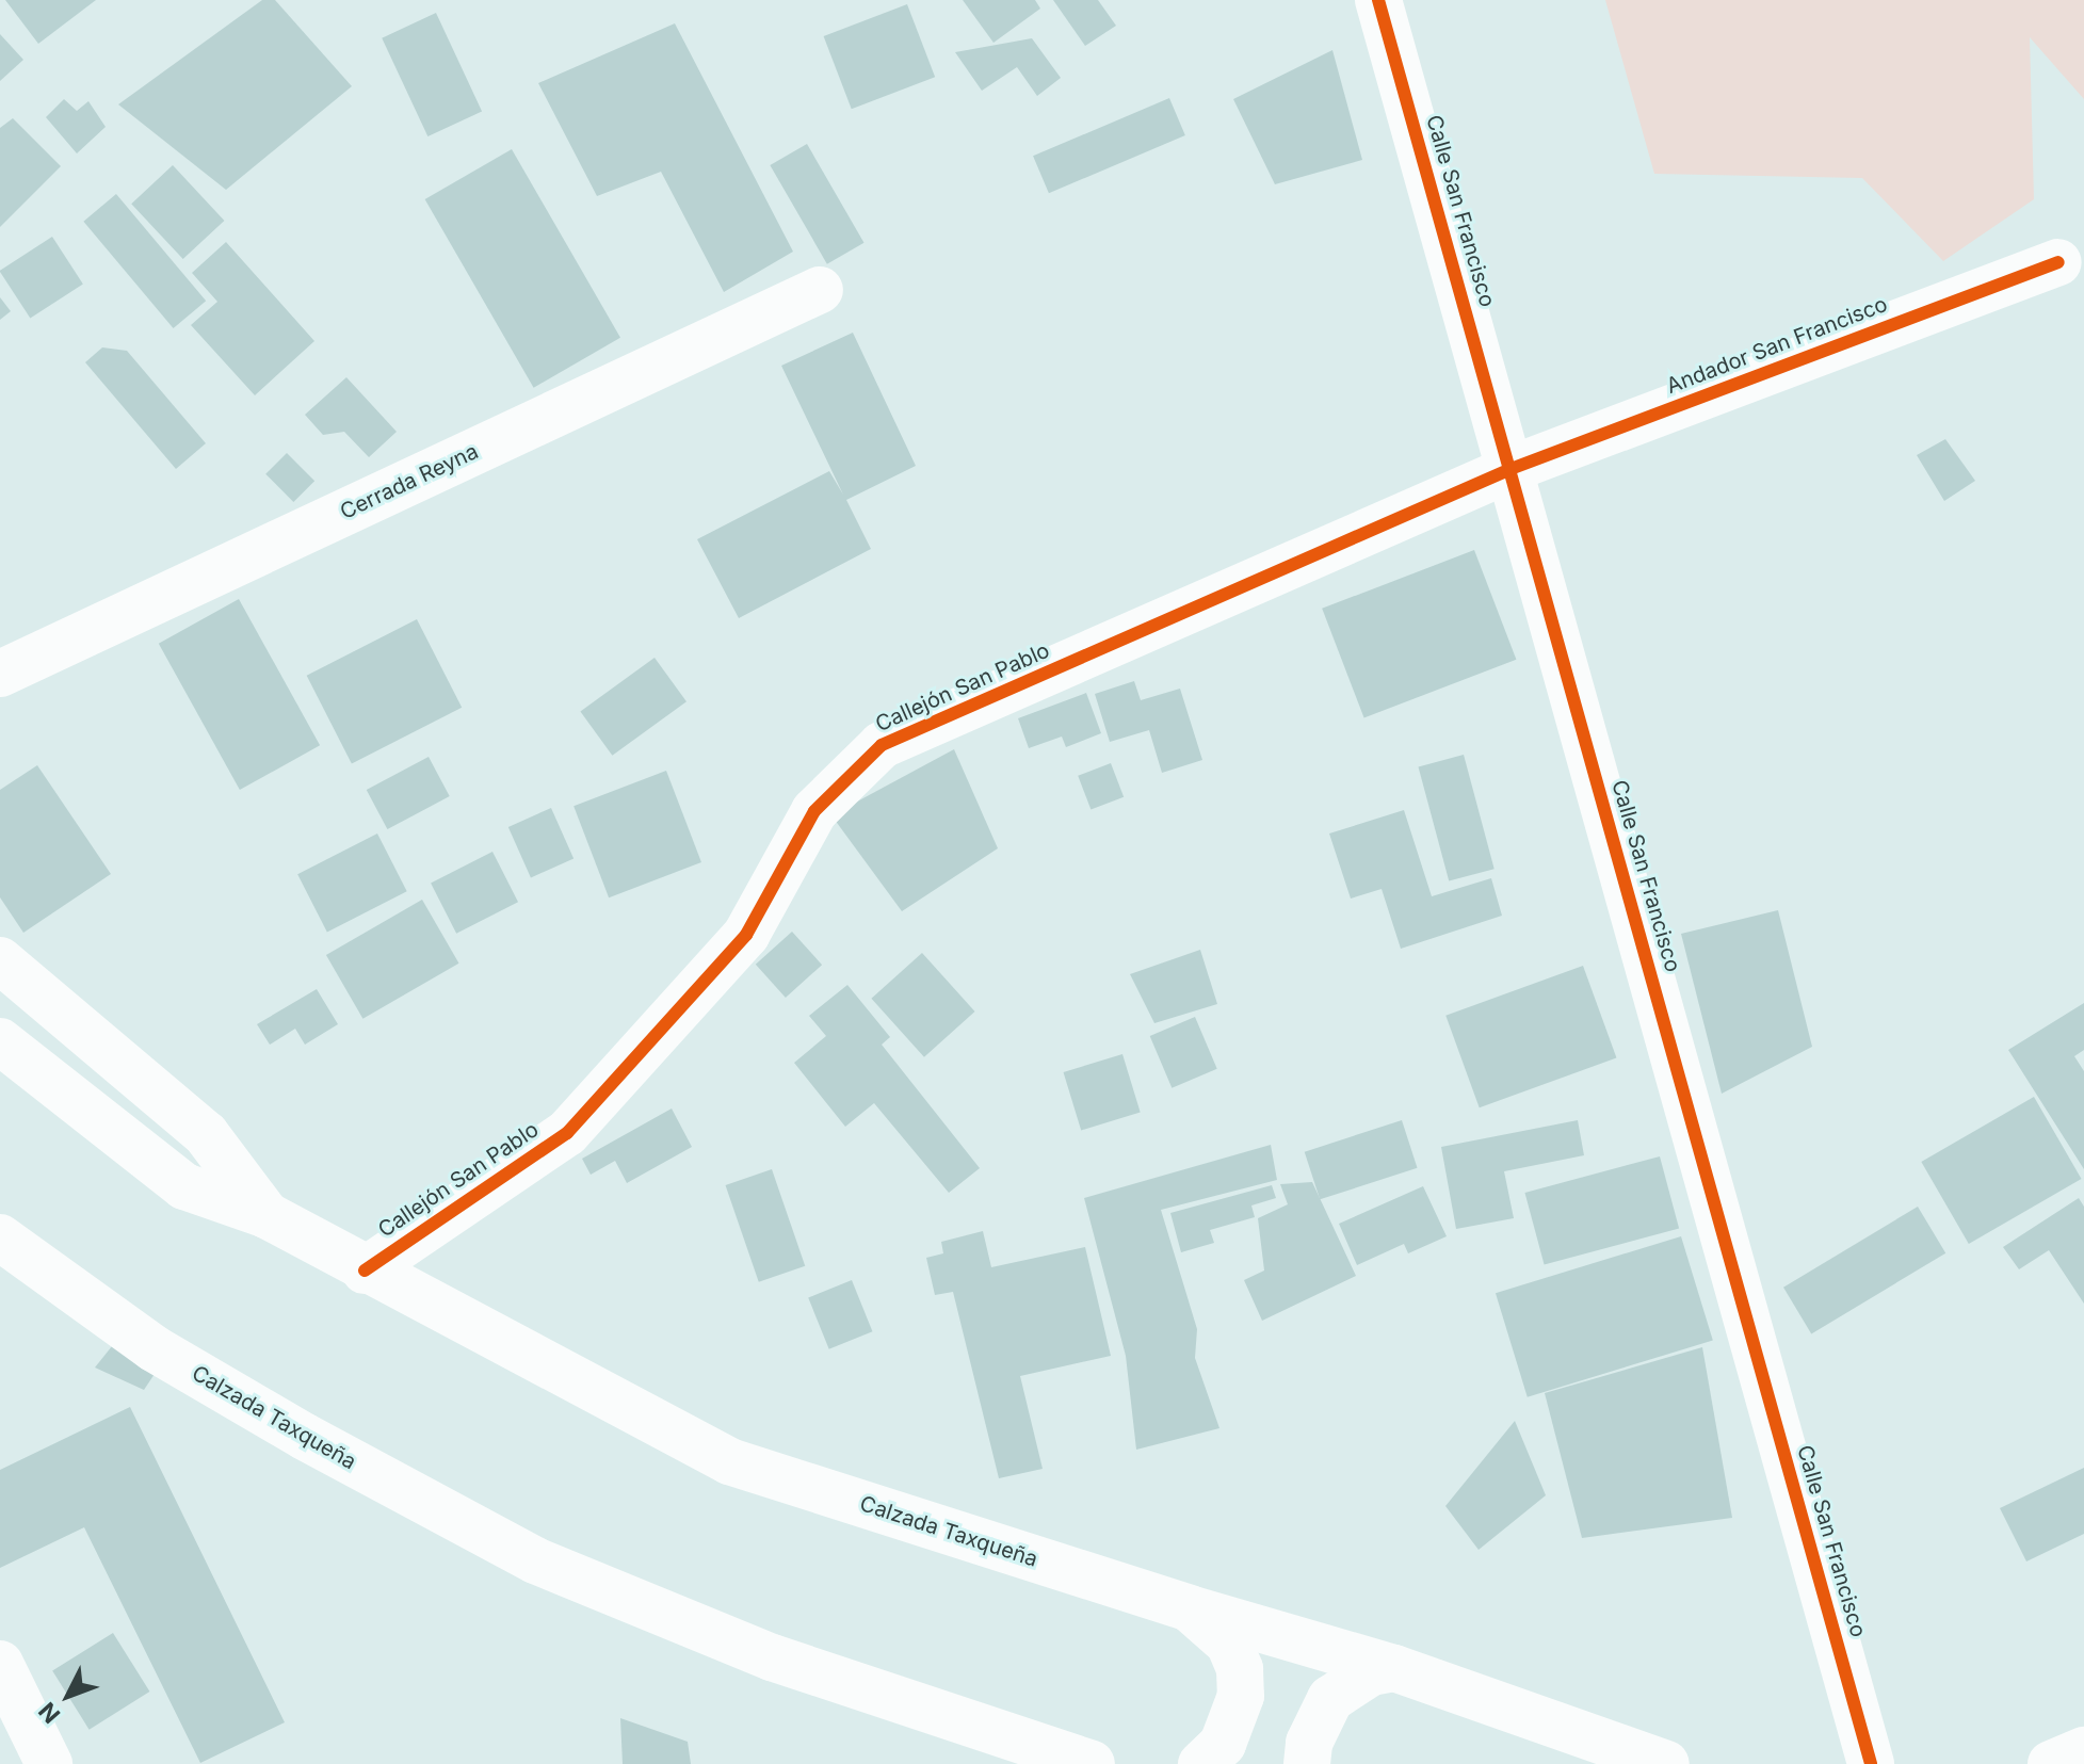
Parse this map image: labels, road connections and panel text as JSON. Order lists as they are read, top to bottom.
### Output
{
  "streets": {
    "street": [
      "Calle San Francisco",
      "Andador San Francisco",
      "Cerrada Reyna",
      "Callejón San Pablo",
      "Calzada Taxqueña"
    ]
  },
  "crossings": [
    ["Calle San Francisco", "Andador San Francisco"],
    ["Calle San Francisco", "Callejón San Pablo"],
    ["Andador San Francisco", "Callejón San Pablo"],
    ["Callejón San Pablo", "Calzada Taxqueña"]
  ],
  "north": "bottom left"
}
